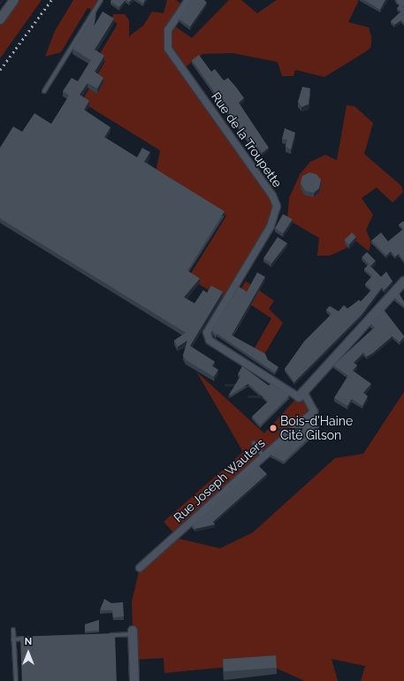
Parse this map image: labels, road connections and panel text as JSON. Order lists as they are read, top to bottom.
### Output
{
  "streets": {
    "street": ["Rue de la Troupette", "Rue Joseph Wauters"]
  },
  "crossings": [
    ["Rue de la Troupette", "Rue Joseph Wauters"]
  ],
  "places": ["Bois-d'Haine Cité Gilson"],
  "north": "top"
}
